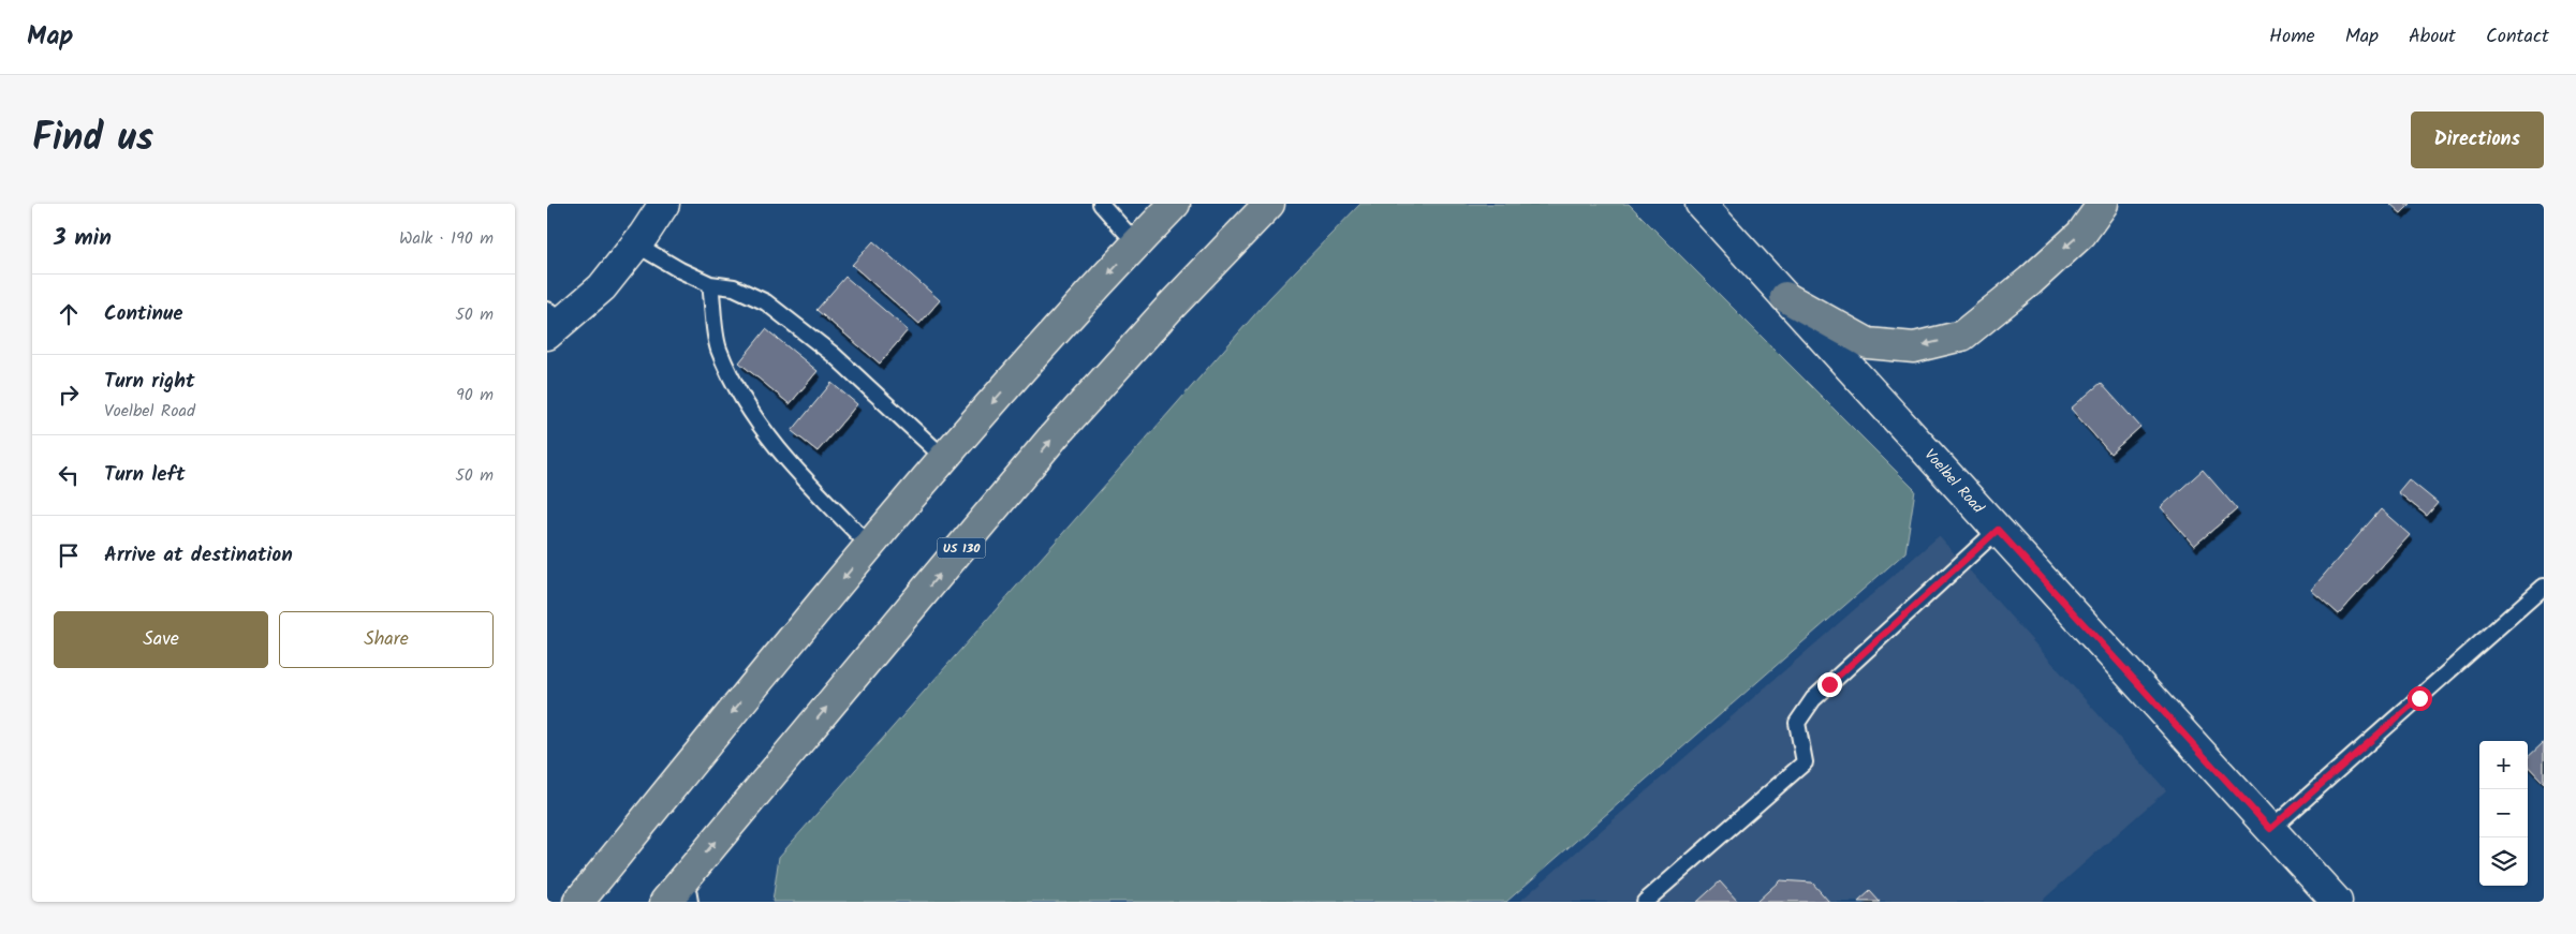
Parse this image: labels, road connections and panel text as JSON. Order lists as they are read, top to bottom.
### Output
{
  "streets": {
    "highway": ["US 130"],
    "street": ["Voelbel Road"]
  },
  "page": {
    "header": "Map",
    "nav": [
      "Home",
      "Map",
      "About",
      "Contact"
    ],
    "title": "Find us",
    "buttons": [
      "Directions",
      ["Save", "Share"]
    ],
    "heading": ["3 min", "Walk · 190 m"],
    "list": [
      ["Continue", "50 m"],
      ["Turn right", "Voelbel Road", "90 m"],
      ["Turn left", "50 m"],
      "Arrive at destination"
    ],
    "map_buttons": ["+", "−"]
  }
}
